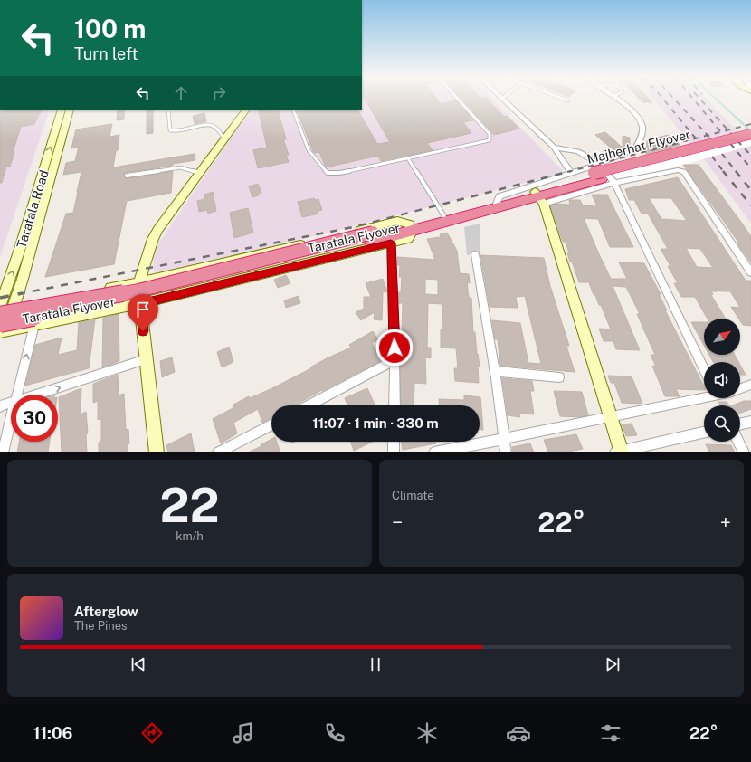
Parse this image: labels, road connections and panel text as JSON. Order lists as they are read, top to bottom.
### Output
{
  "streets": {
    "highway": ["Majherhat Flyover", "Taratala Flyover"],
    "street": ["Taratala Road"]
  },
  "north": "top right",
  "page": {
    "turn": ["100 m", "Turn left"],
    "limit": "30",
    "trip": "11:07 · 1 min · 330 m",
    "tile": [
      ["22", "km/h"],
      "Climate"
    ],
    "heat": ["−", "22°", "+"],
    "song": ["Afterglow", "The Pines"],
    "tabs": ["11:06", "22°"]
  }
}
